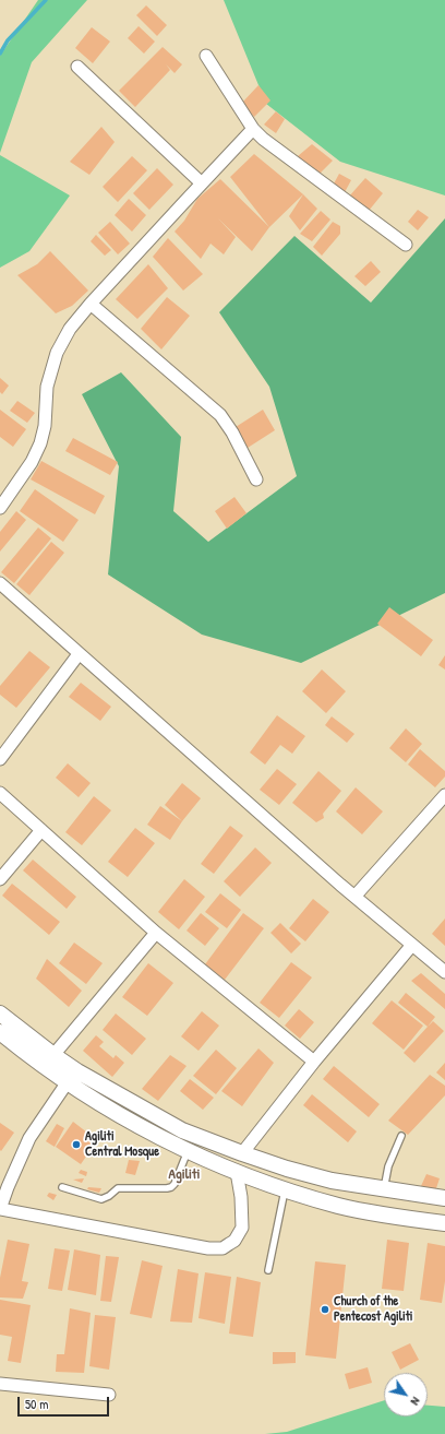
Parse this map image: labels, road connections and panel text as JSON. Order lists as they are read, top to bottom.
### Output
{
  "districts": ["Agiliti"],
  "places": ["Agiliti Central Mosque", "Church of the Pentecost Agiliti"],
  "scale_bar": "50 m",
  "north": "bottom right"
}
